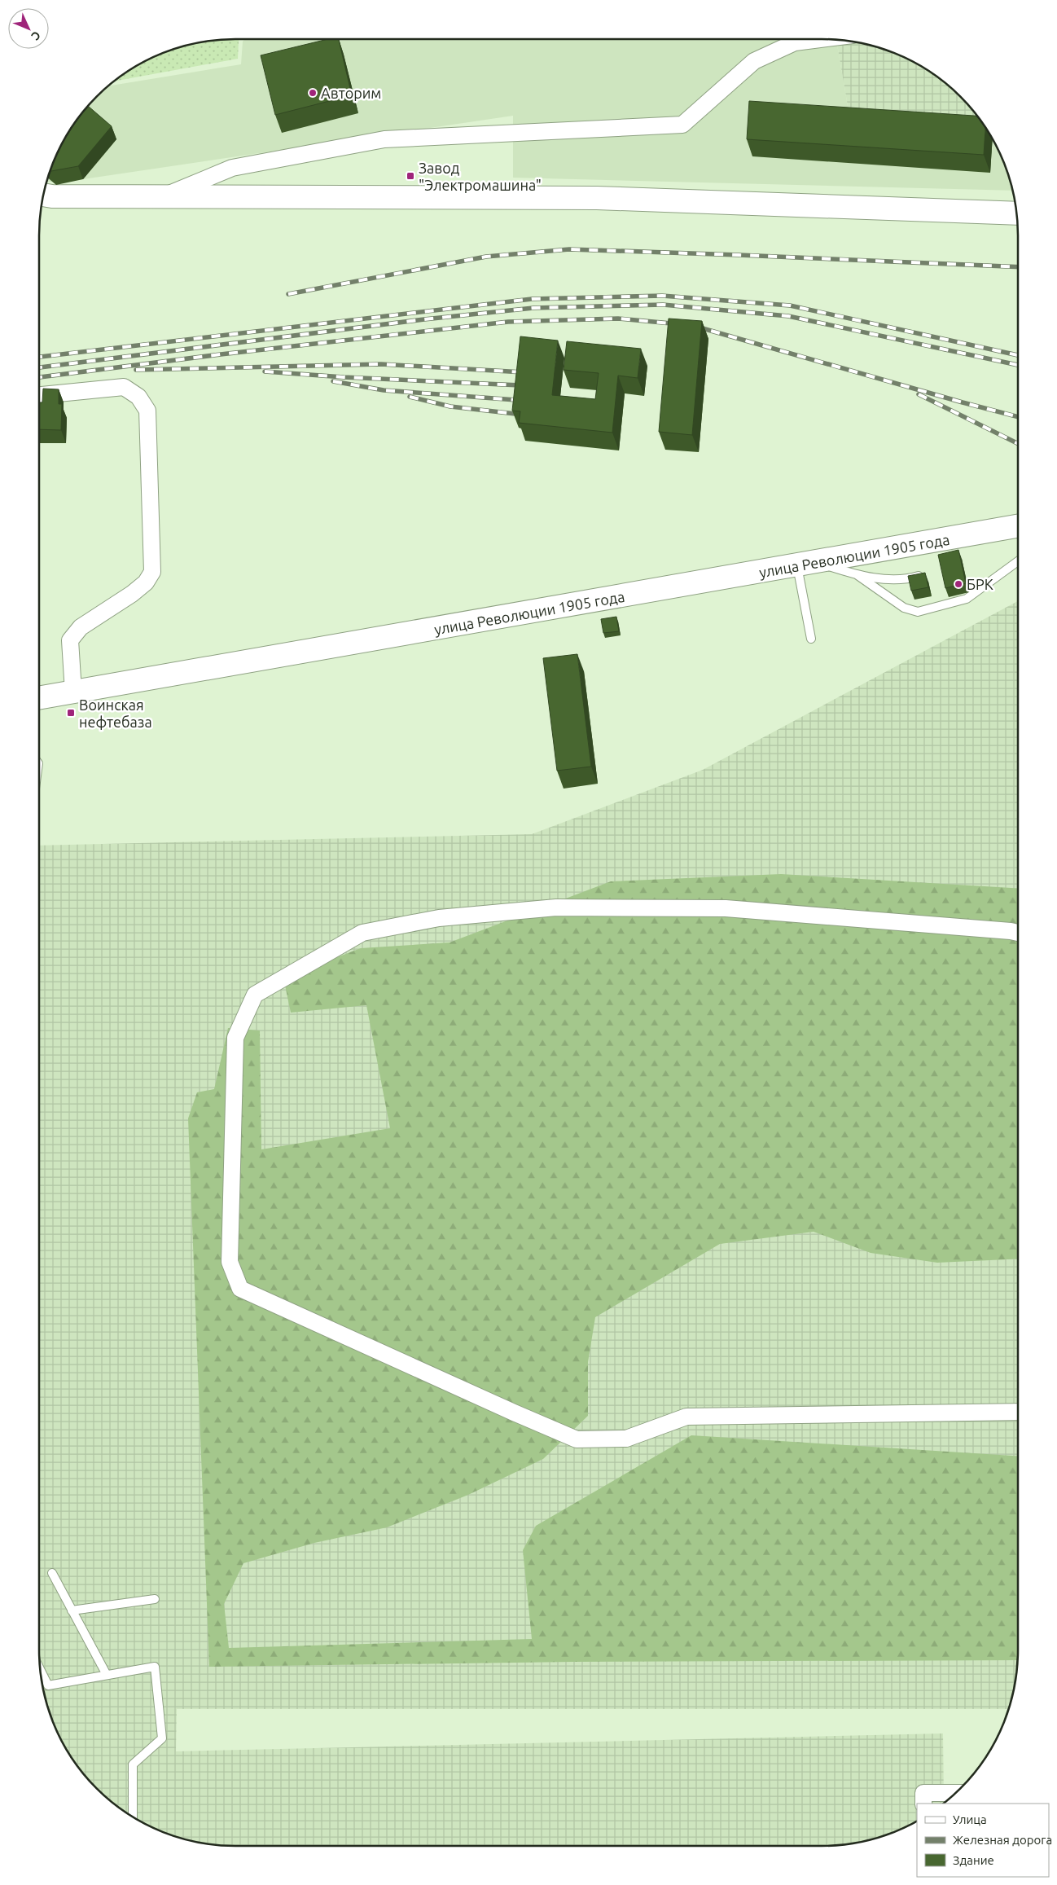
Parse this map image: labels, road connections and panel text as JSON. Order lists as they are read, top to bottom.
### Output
{
  "streets": {
    "main road": ["улица Революции 1905 года"]
  },
  "places": {
    "other": ["Авторим", "БРК"],
    "transit": ["Завод \"Электромашина\"", "Воинская нефтебаза"]
  },
  "legend": ["Улица", "Железная дорога", "Здание"],
  "north": "bottom right"
}
